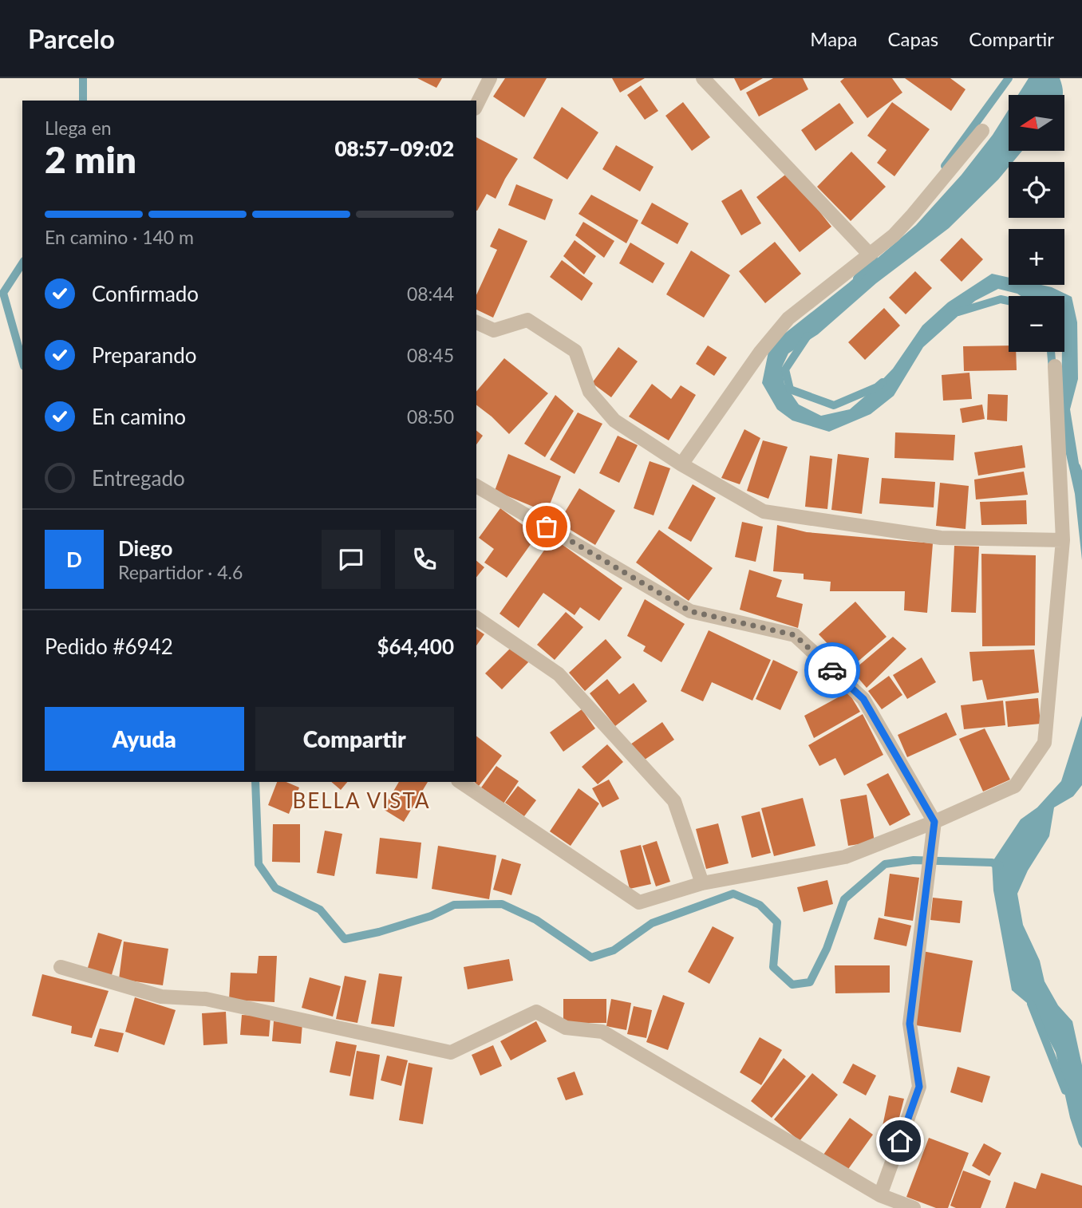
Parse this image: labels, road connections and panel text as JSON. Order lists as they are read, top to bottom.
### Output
{
  "districts": ["BELLA VISTA"],
  "north": "left",
  "page": {
    "header": "Parcelo",
    "nav": ["Mapa", "Capas", "Compartir"],
    "map_buttons": ["+", "−"],
    "heading": ["2 min", "Llega en", "08:57–09:02"],
    "panel": [
      "Diego",
      "Repartidor · 4.6",
      "Pedido #6942",
      "$64,400"
    ],
    "bar": "En camino · 140 m",
    "list": [
      ["Confirmado", "08:44"],
      ["Preparando", "08:45"],
      ["En camino", "08:50"],
      "Entregado"
    ],
    "round": "D",
    "buttons": ["Ayuda", "Compartir"]
  }
}
